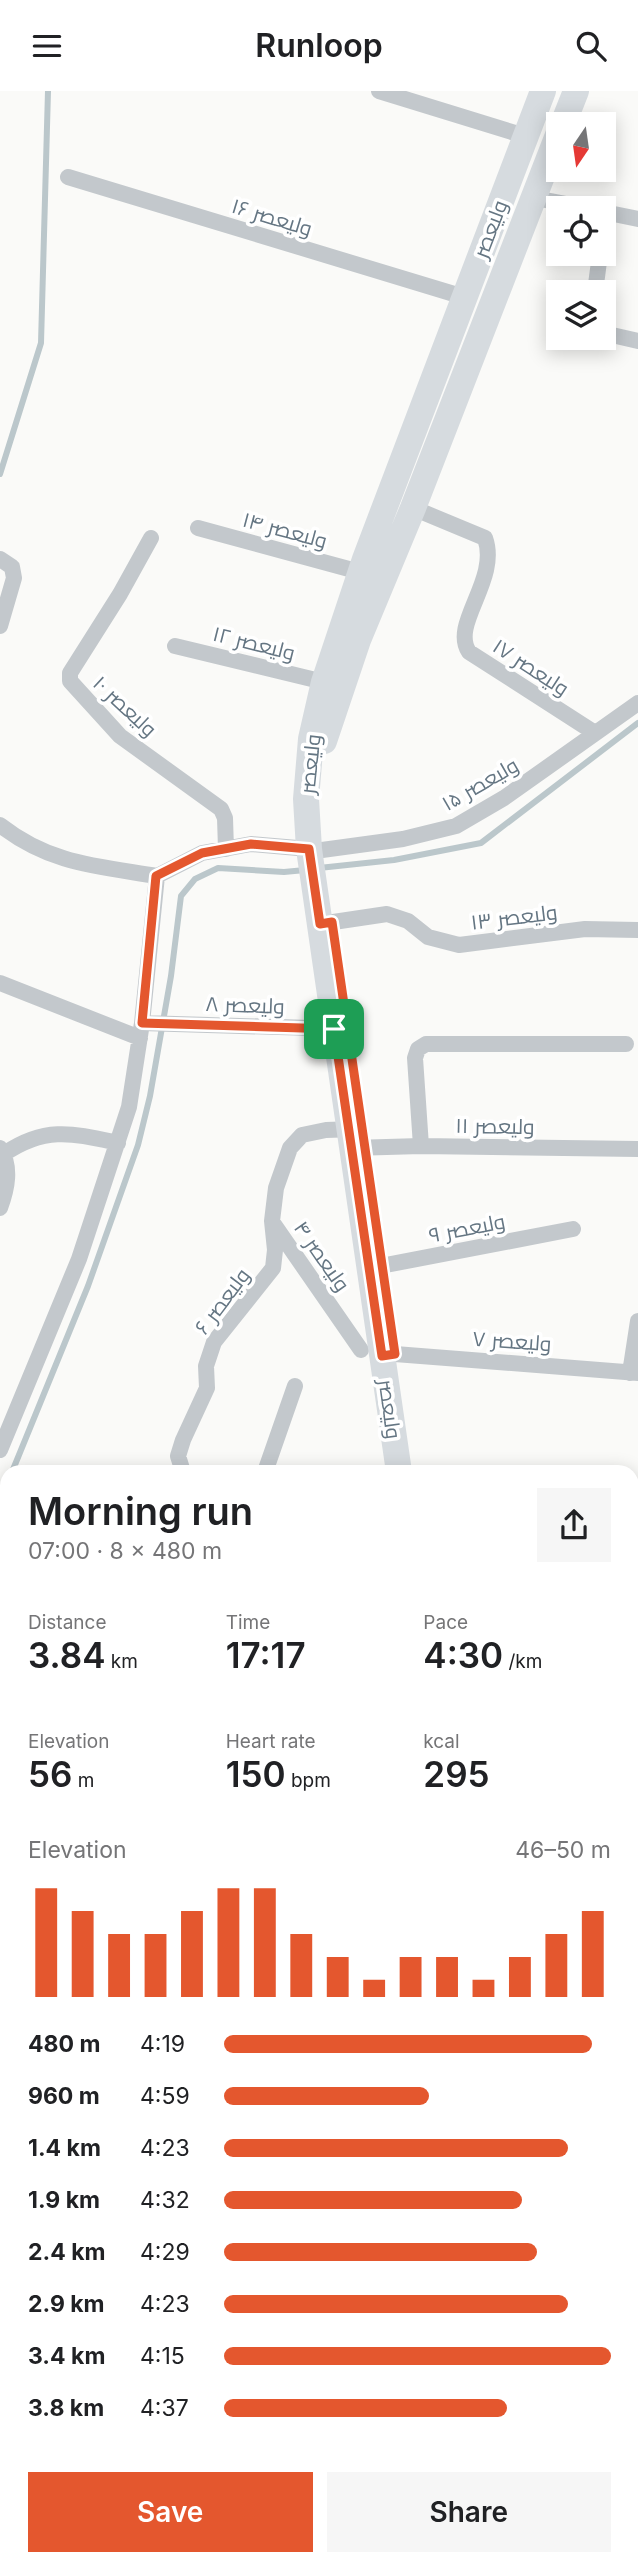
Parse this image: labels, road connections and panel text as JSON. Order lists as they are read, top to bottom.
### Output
{
  "streets": {
    "main road": ["ولیعصر"],
    "street": [
      "ولیعصر ۱۶",
      "ولیعصر ۱۴",
      "ولیعصر ۱۲",
      "ولیعصر ۱۷",
      "ولیعصر ۱۰",
      "ولیعصر ۱۵",
      "ولیعصر ۱۳",
      "ولیعصر ۸",
      "ولیعصر ۱۱",
      "ولیعصر ۹",
      "ولیعصر ۴",
      "ولیعصر ۶",
      "ولیعصر ۷"
    ]
  },
  "crossings": [
    ["ولیعصر ۱۶", "ولیعصر"],
    ["ولیعصر", "ولیعصر ۱۴"],
    ["ولیعصر", "ولیعصر ۱۲"],
    ["ولیعصر", "ولیعصر ۱۷"],
    ["ولیعصر", "ولیعصر ۱۵"],
    ["ولیعصر", "ولیعصر ۱۳"],
    ["ولیعصر", "ولیعصر ۸"],
    ["ولیعصر", "ولیعصر ۱۱"],
    ["ولیعصر", "ولیعصر ۹"],
    ["ولیعصر", "ولیعصر ۴"],
    ["ولیعصر", "ولیعصر ۶"],
    ["ولیعصر", "ولیعصر ۷"],
    ["ولیعصر ۱۷", "ولیعصر ۱۵"],
    ["ولیعصر ۱۱", "ولیعصر ۶"],
    ["ولیعصر ۴", "ولیعصر ۶"],
    ["ولیعصر ۴", "ولیعصر ۷"]
  ],
  "north": "bottom",
  "page": {
    "header": "Runloop",
    "heading": ["Morning run", "07:00 · 8 × 480 m"],
    "stats": [
      ["Distance", "3.84 km"],
      ["Time", "17:17"],
      ["Pace", "4:30 /km"],
      ["Elevation", "56 m"],
      ["Heart rate", "150 bpm"],
      ["kcal", "295"]
    ],
    "chart": ["Elevation", "46–50 m"],
    "list": [
      {
        "name": "480 m",
        "note": "4:19"
      },
      {
        "name": "960 m",
        "note": "4:59"
      },
      {
        "name": "1.4 km",
        "note": "4:23"
      },
      {
        "name": "1.9 km",
        "note": "4:32"
      },
      {
        "name": "2.4 km",
        "note": "4:29"
      },
      {
        "name": "2.9 km",
        "note": "4:23"
      },
      {
        "name": "3.4 km",
        "note": "4:15"
      },
      {
        "name": "3.8 km",
        "note": "4:37"
      }
    ],
    "buttons": ["Save", "Share"]
  }
}
